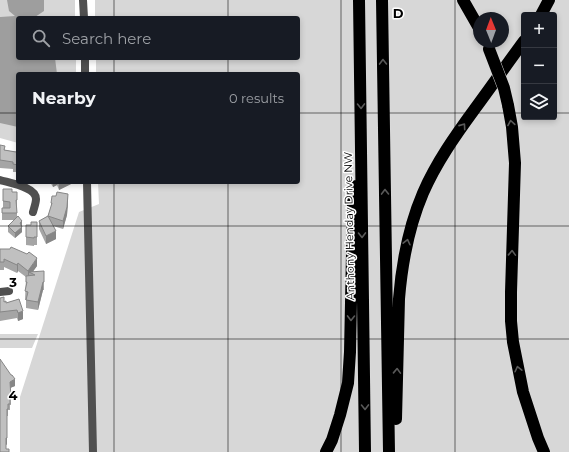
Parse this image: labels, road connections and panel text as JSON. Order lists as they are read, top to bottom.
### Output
{
  "streets": {
    "highway": ["Anthony Henday Drive NW"]
  },
  "north": "top",
  "page": {
    "map_buttons": ["+", "−"],
    "search": "Search here",
    "heading": ["Nearby", "0 results"]
  },
  "grid": {
    "columns": ["D"],
    "rows": ["3", "4"]
  }
}
